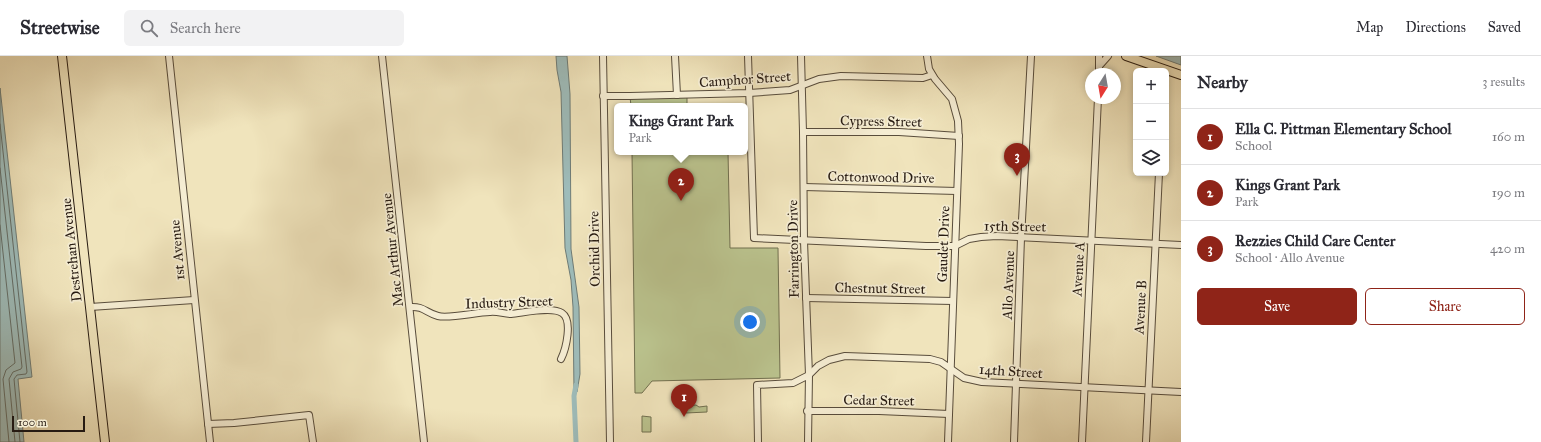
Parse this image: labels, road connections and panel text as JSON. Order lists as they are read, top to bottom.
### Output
{
  "streets": {
    "main road": ["Destrehan Avenue"],
    "street": [
      "Camphor Street",
      "Cypress Street",
      "Cottonwood Drive",
      "15th Street",
      "Gaudet Drive",
      "Orchid Drive",
      "Farrington Drive",
      "1st Avenue",
      "Mac Arthur Avenue",
      "Avenue A",
      "Allo Avenue",
      "Chestnut Street",
      "Industry Street",
      "Avenue B",
      "14th Street",
      "Cedar Street"
    ]
  },
  "crossings": [
    ["Camphor Street", "15th Street"],
    ["Camphor Street", "Gaudet Drive"],
    ["Camphor Street", "Orchid Drive"],
    ["Camphor Street", "Farrington Drive"],
    ["Cypress Street", "Gaudet Drive"],
    ["Cypress Street", "Farrington Drive"],
    ["Cottonwood Drive", "Gaudet Drive"],
    ["Cottonwood Drive", "Farrington Drive"],
    ["15th Street", "Gaudet Drive"],
    ["15th Street", "Farrington Drive"],
    ["15th Street", "Avenue A"],
    ["15th Street", "Allo Avenue"],
    ["15th Street", "Avenue B"],
    ["Gaudet Drive", "Chestnut Street"],
    ["Gaudet Drive", "14th Street"],
    ["Gaudet Drive", "Cedar Street"],
    ["Farrington Drive", "Chestnut Street"],
    ["Farrington Drive", "14th Street"],
    ["Farrington Drive", "Cedar Street"],
    ["Mac Arthur Avenue", "Industry Street"],
    ["Avenue A", "14th Street"],
    ["Allo Avenue", "14th Street"],
    ["Avenue B", "14th Street"]
  ],
  "scale_bar": "100 m",
  "north": "bottom",
  "page": {
    "header": "Streetwise",
    "search": "Search here",
    "nav": ["Map", "Directions", "Saved"],
    "heading": ["Nearby", "3 results"],
    "map_buttons": ["+", "−"],
    "popup": ["Kings Grant Park", "Park"],
    "list": [
      {
        "mark": "1",
        "name": "Ella C. Pittman Elementary School",
        "note": "School",
        "value": "160 m"
      },
      {
        "mark": "2",
        "name": "Kings Grant Park",
        "note": "Park",
        "value": "190 m"
      },
      {
        "mark": "3",
        "name": "Rezzies Child Care Center",
        "note": "School · Allo Avenue",
        "value": "420 m"
      }
    ],
    "pins": ["3", "2", "1"],
    "buttons": ["Save", "Share"],
    "scale": "100 m"
  }
}
